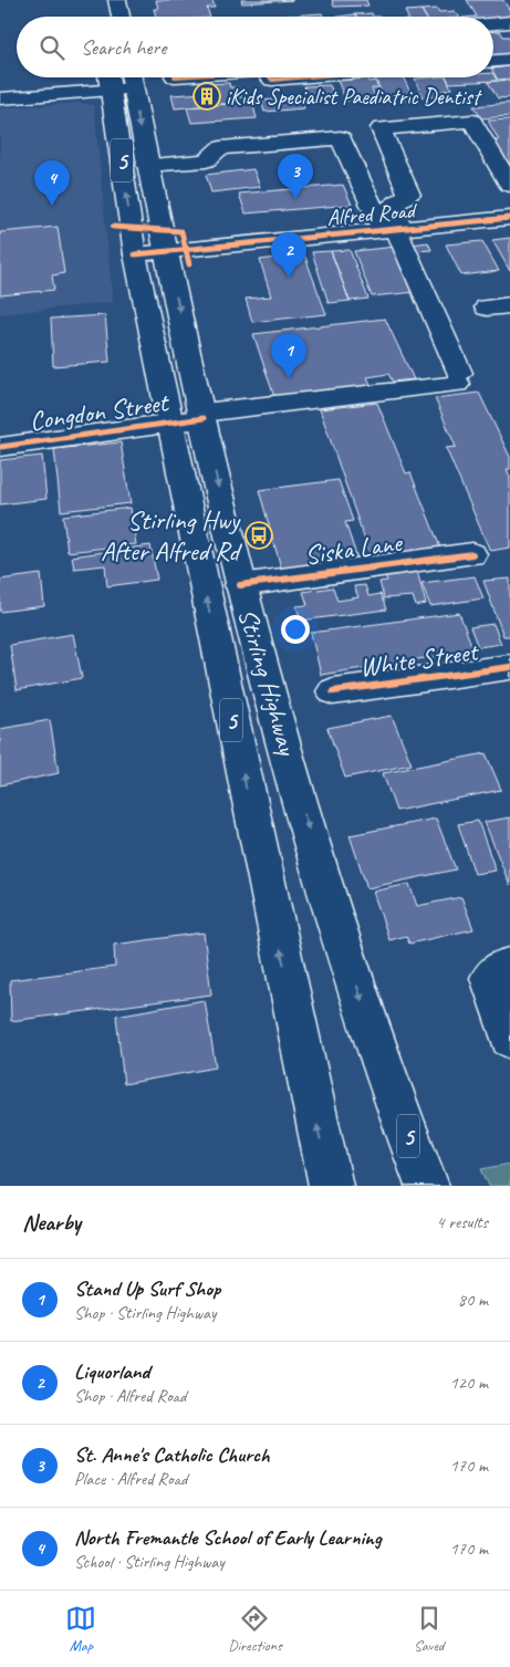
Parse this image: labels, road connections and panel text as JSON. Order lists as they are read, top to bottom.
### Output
{
  "streets": {
    "main road": [
      "5",
      "Alfred Road",
      "Congdon Street",
      "Siska Lane",
      "White Street",
      "Stirling Highway"
    ]
  },
  "crossings": [
    ["Alfred Road", "Congdon Street"],
    ["Alfred Road", "Stirling Highway"],
    ["Congdon Street", "Stirling Highway"],
    ["Siska Lane", "Stirling Highway"]
  ],
  "places": {
    "building": ["iKids Specialist Paediatric Dentist"],
    "bus stop": ["Stirling Hwy After Alfred Rd"]
  },
  "page": {
    "search": "Search here",
    "pins": [
      "3",
      "4",
      "2",
      "1"
    ],
    "heading": ["Nearby", "4 results"],
    "list": [
      {
        "mark": "1",
        "name": "Stand Up Surf Shop",
        "note": "Shop · Stirling Highway",
        "value": "80 m"
      },
      {
        "mark": "2",
        "name": "Liquorland",
        "note": "Shop · Alfred Road",
        "value": "120 m"
      },
      {
        "mark": "3",
        "name": "St. Anne's Catholic Church",
        "note": "Place · Alfred Road",
        "value": "170 m"
      },
      {
        "mark": "4",
        "name": "North Fremantle School of Early Learning",
        "note": "School · Stirling Highway",
        "value": "170 m"
      }
    ],
    "nav": ["Map", "Directions", "Saved"]
  }
}
